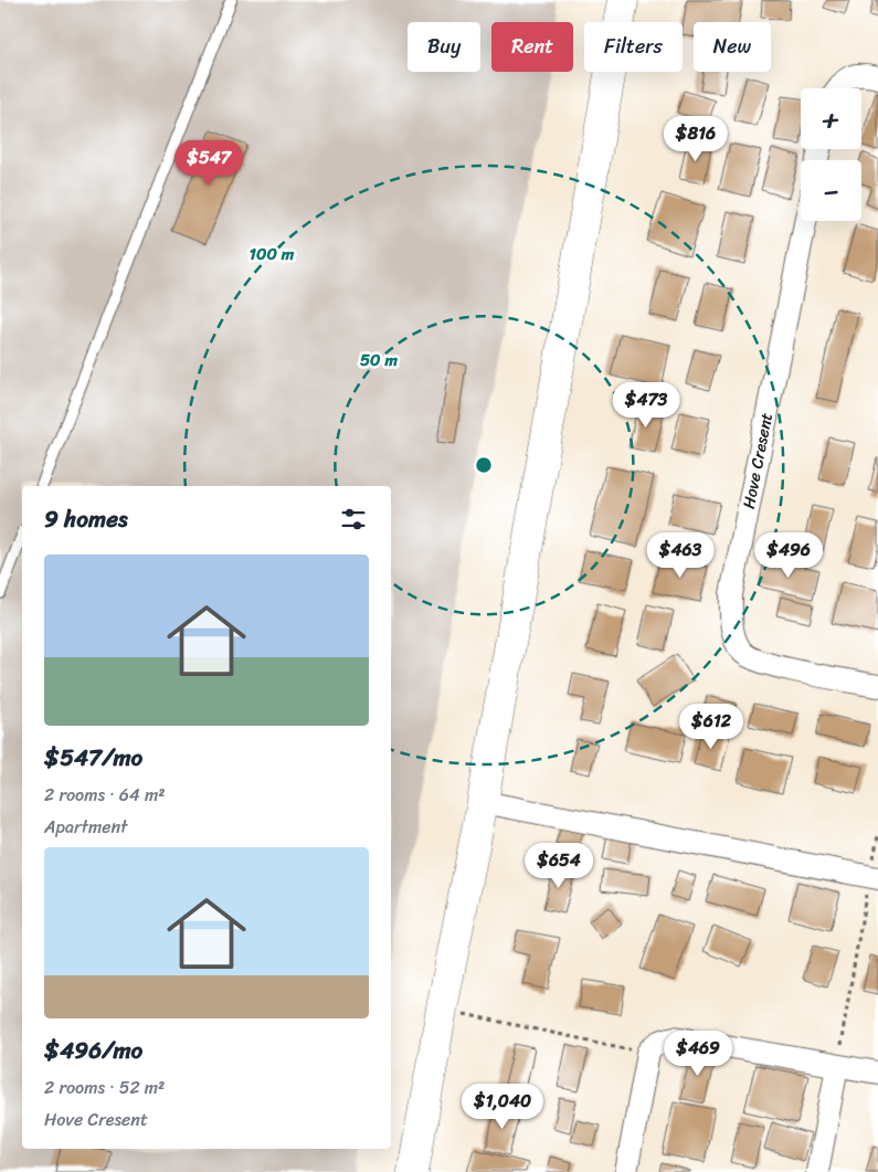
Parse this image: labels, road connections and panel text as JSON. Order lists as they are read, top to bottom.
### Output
{
  "streets": {
    "street": ["Hove Cresent"]
  },
  "page": {
    "chip": [
      "Buy",
      "Rent",
      "Filters",
      "New"
    ],
    "map_buttons": ["+", "−"],
    "price": [
      "$816",
      "$547",
      "$473",
      "$463",
      "$496",
      "$612",
      "$654",
      "$469",
      "$1,040"
    ],
    "heading": "9 homes",
    "list": [
      {
        "name": "$547/mo",
        "note": "2 rooms · 64 m² · Apartment"
      },
      {
        "name": "$496/mo",
        "note": "2 rooms · 52 m² · Hove Cresent"
      }
    ]
  },
  "rings": ["100 m", "50 m"]
}
